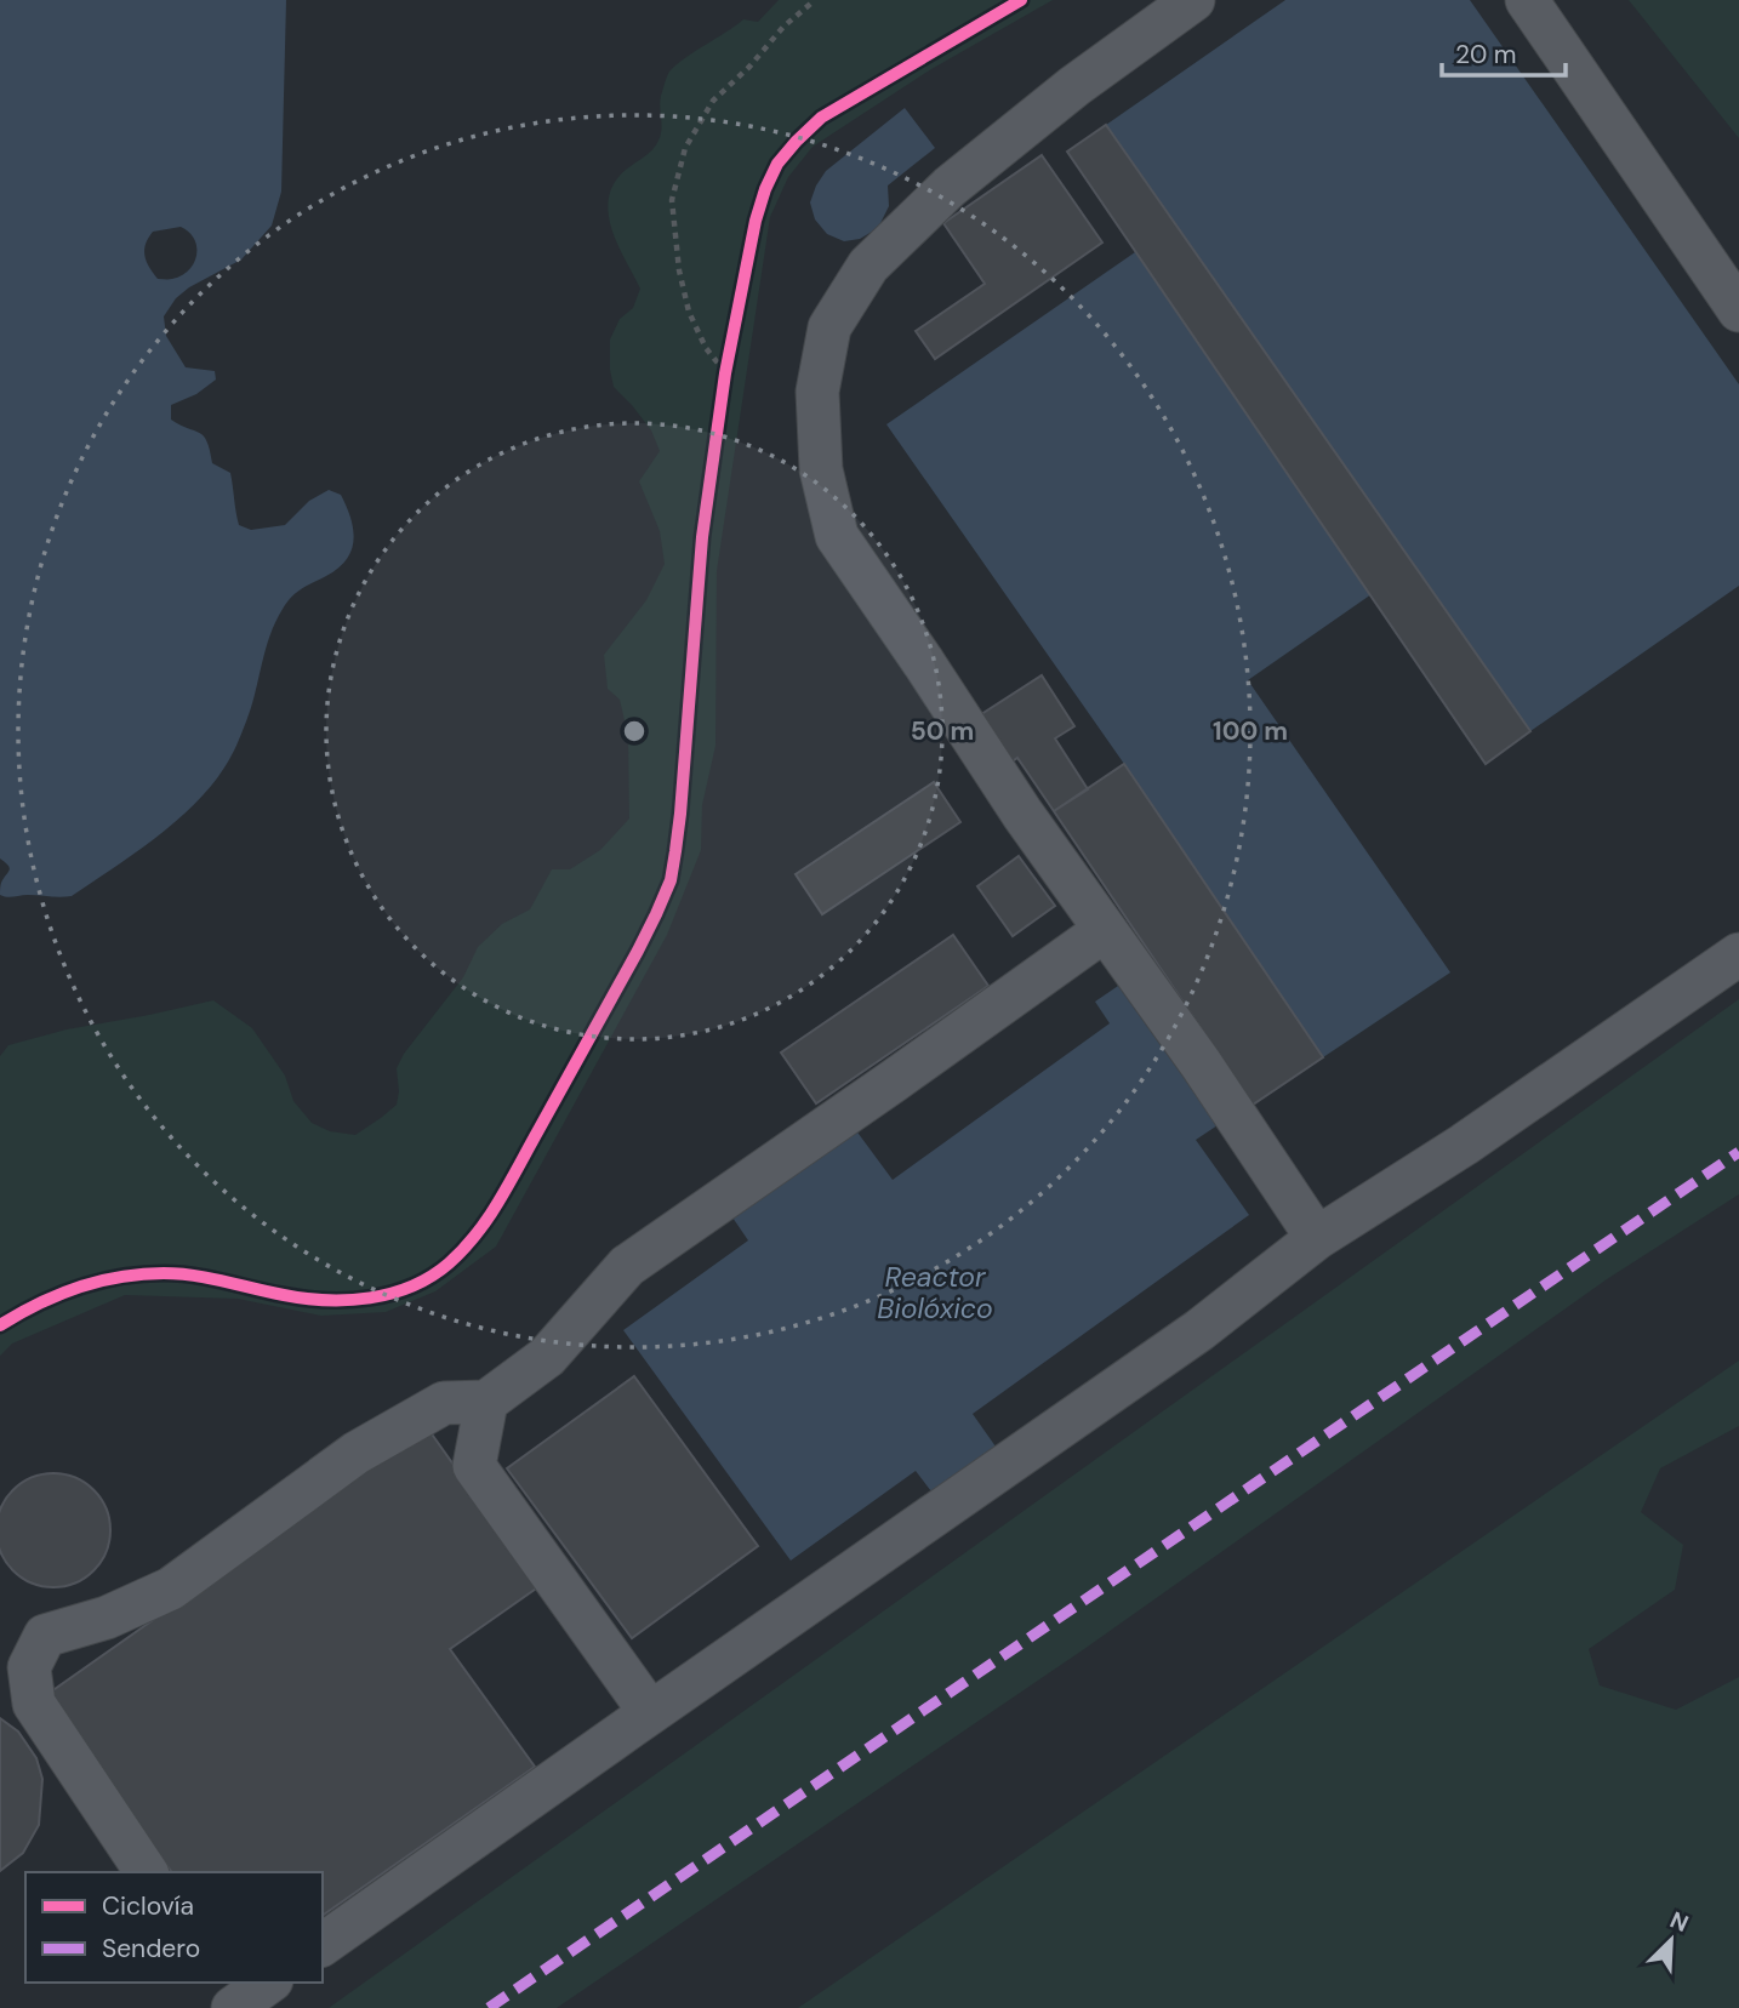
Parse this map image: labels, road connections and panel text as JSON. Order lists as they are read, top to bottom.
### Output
{
  "water": ["Reactor Biolóxico"],
  "legend": ["Ciclovía", "Sendero"],
  "scale_bar": "20 m",
  "north": "top right",
  "rings": ["50 m", "100 m"]
}
